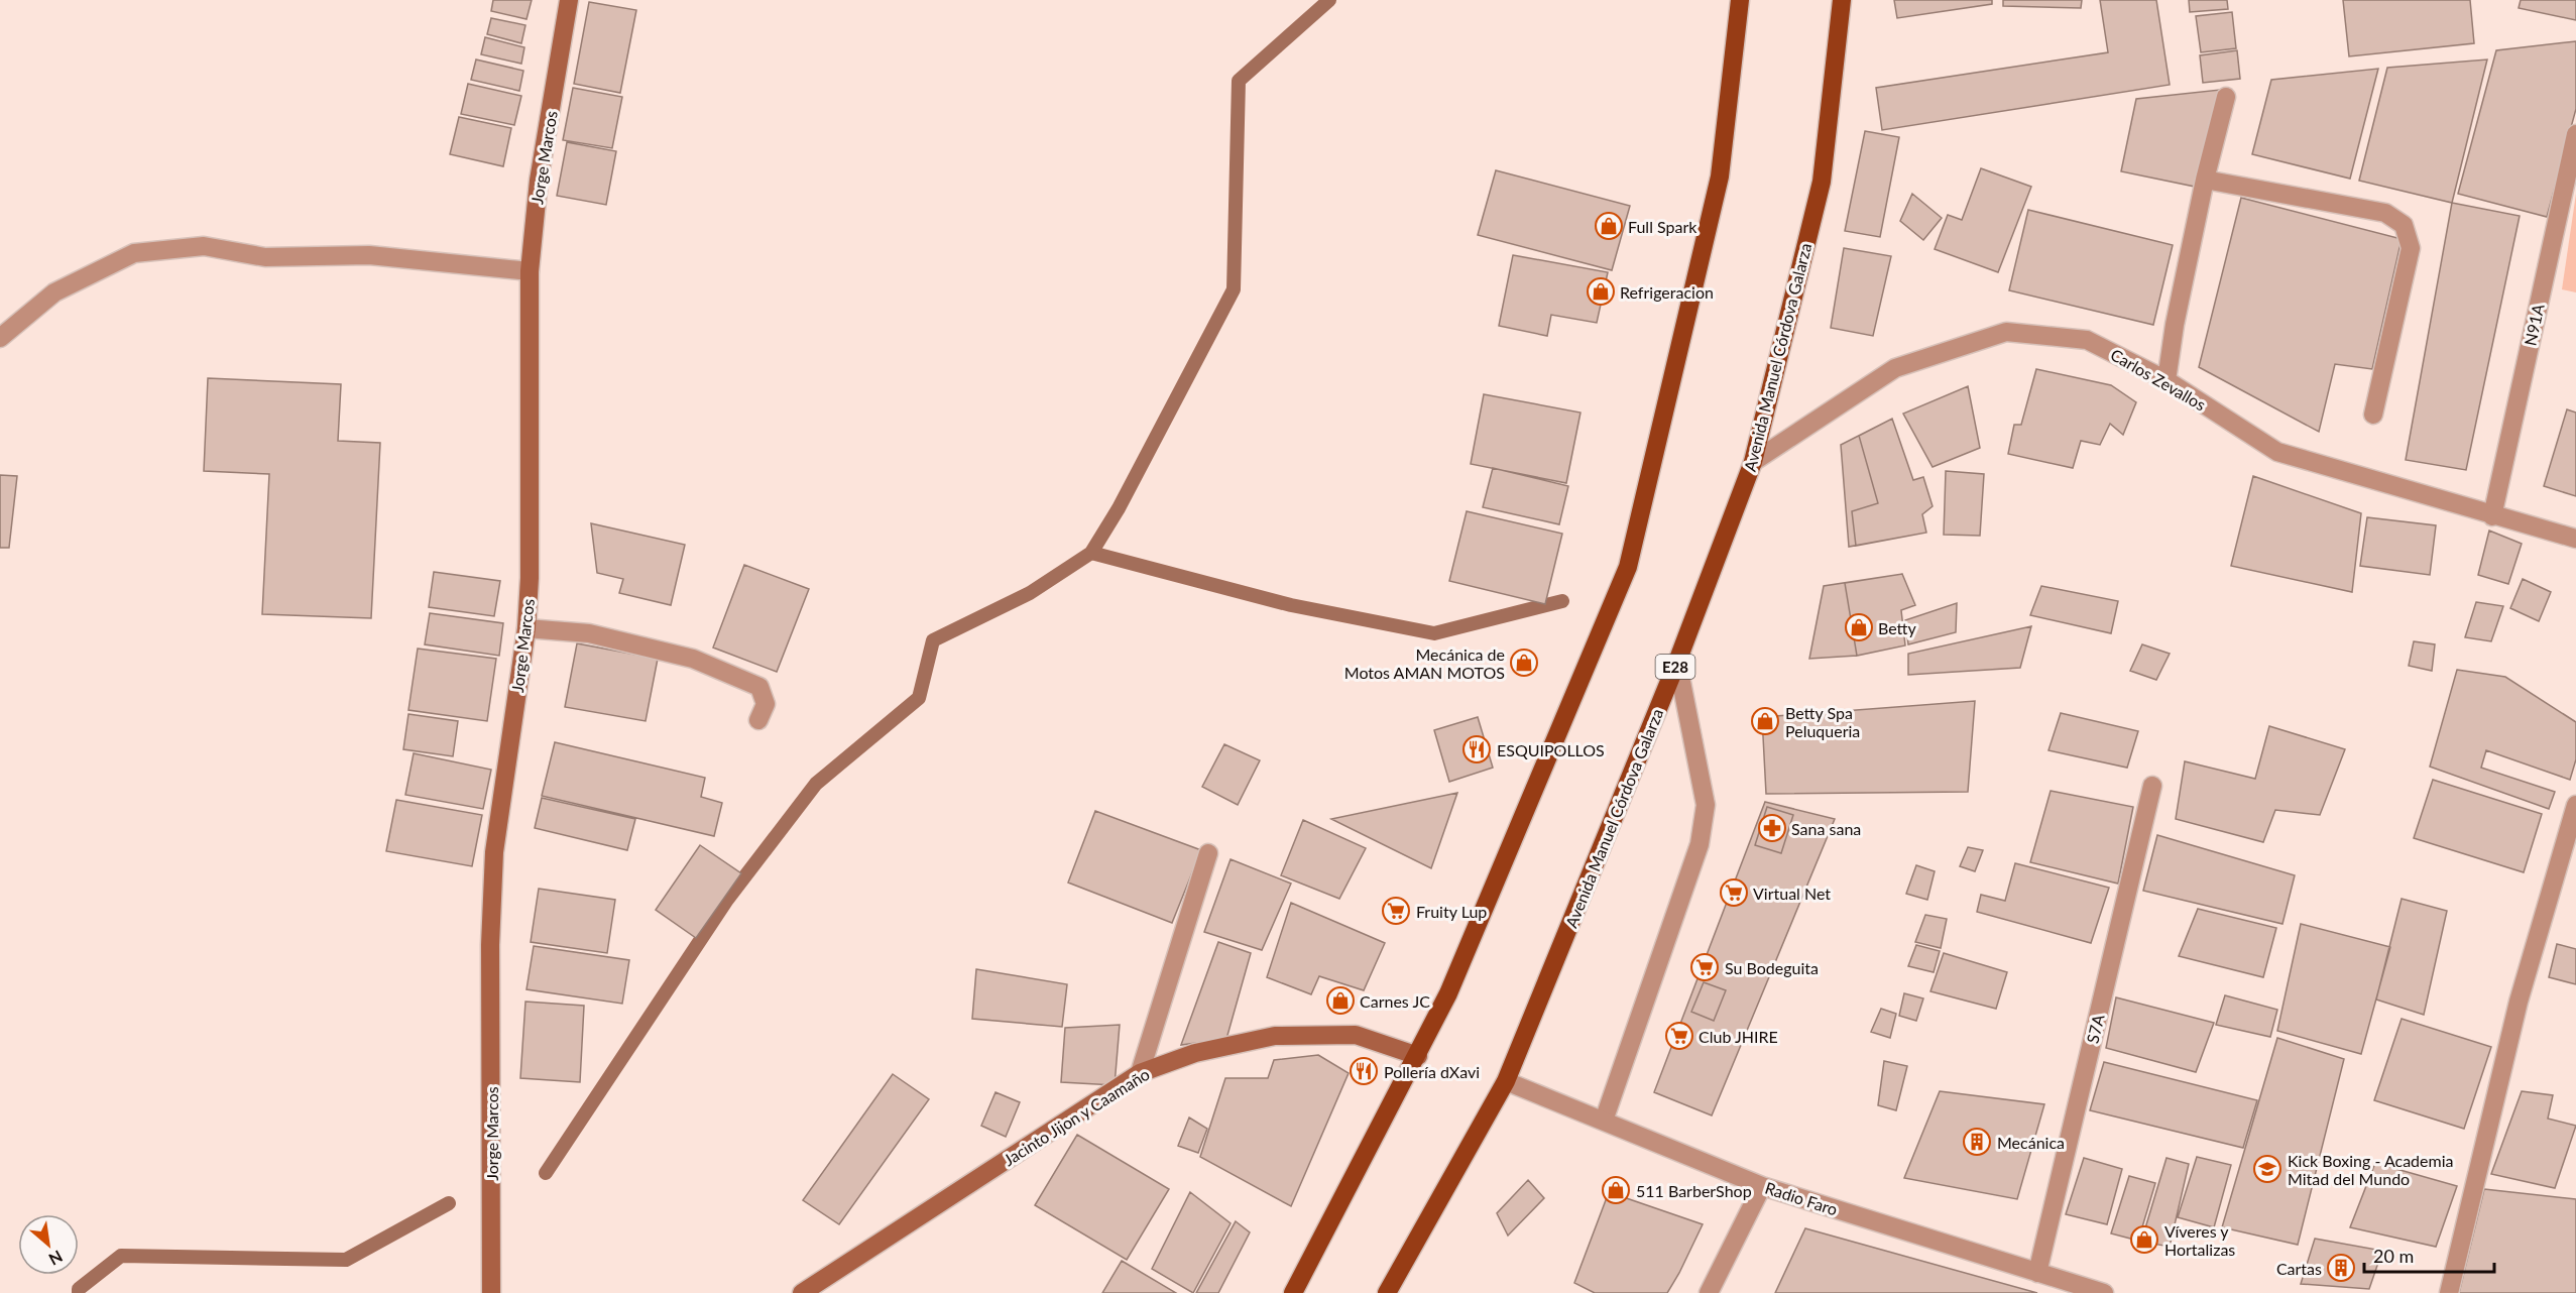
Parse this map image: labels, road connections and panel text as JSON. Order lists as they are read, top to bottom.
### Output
{
  "streets": {
    "main road": [
      "Jorge Marcos",
      "Avenida Manuel Córdova Galarza",
      "E28",
      "Jacinto Jijon y Caamaño"
    ],
    "street": [
      "N91A",
      "Carlos Zevallos",
      "S7A",
      "Radio Faro"
    ]
  },
  "crossings": [
    ["N91A", "Carlos Zevallos"],
    ["Avenida Manuel Córdova Galarza", "Carlos Zevallos"],
    ["Avenida Manuel Córdova Galarza", "Radio Faro"],
    ["S7A", "Radio Faro"]
  ],
  "places": {
    "shop": [
      "Full Spark",
      "Refrigeracion",
      "Betty",
      "Mecánica de Motos AMAN MOTOS",
      "Betty Spa Peluqueria",
      "Carnes JC",
      "511 BarberShop",
      "Víveres y Hortalizas"
    ],
    "restaurant": ["ESQUIPOLLOS", "Pollería dXavi"],
    "pharmacy": ["Sana sana"],
    "supermarket": [
      "Virtual Net",
      "Fruity Lup",
      "Su Bodeguita",
      "Club JHIRE"
    ],
    "building": ["Mecánica", "Cartas"],
    "school or university": ["Kick Boxing - Academia Mitad del Mundo"]
  },
  "scale_bar": "20 m",
  "north": "bottom right"
}
